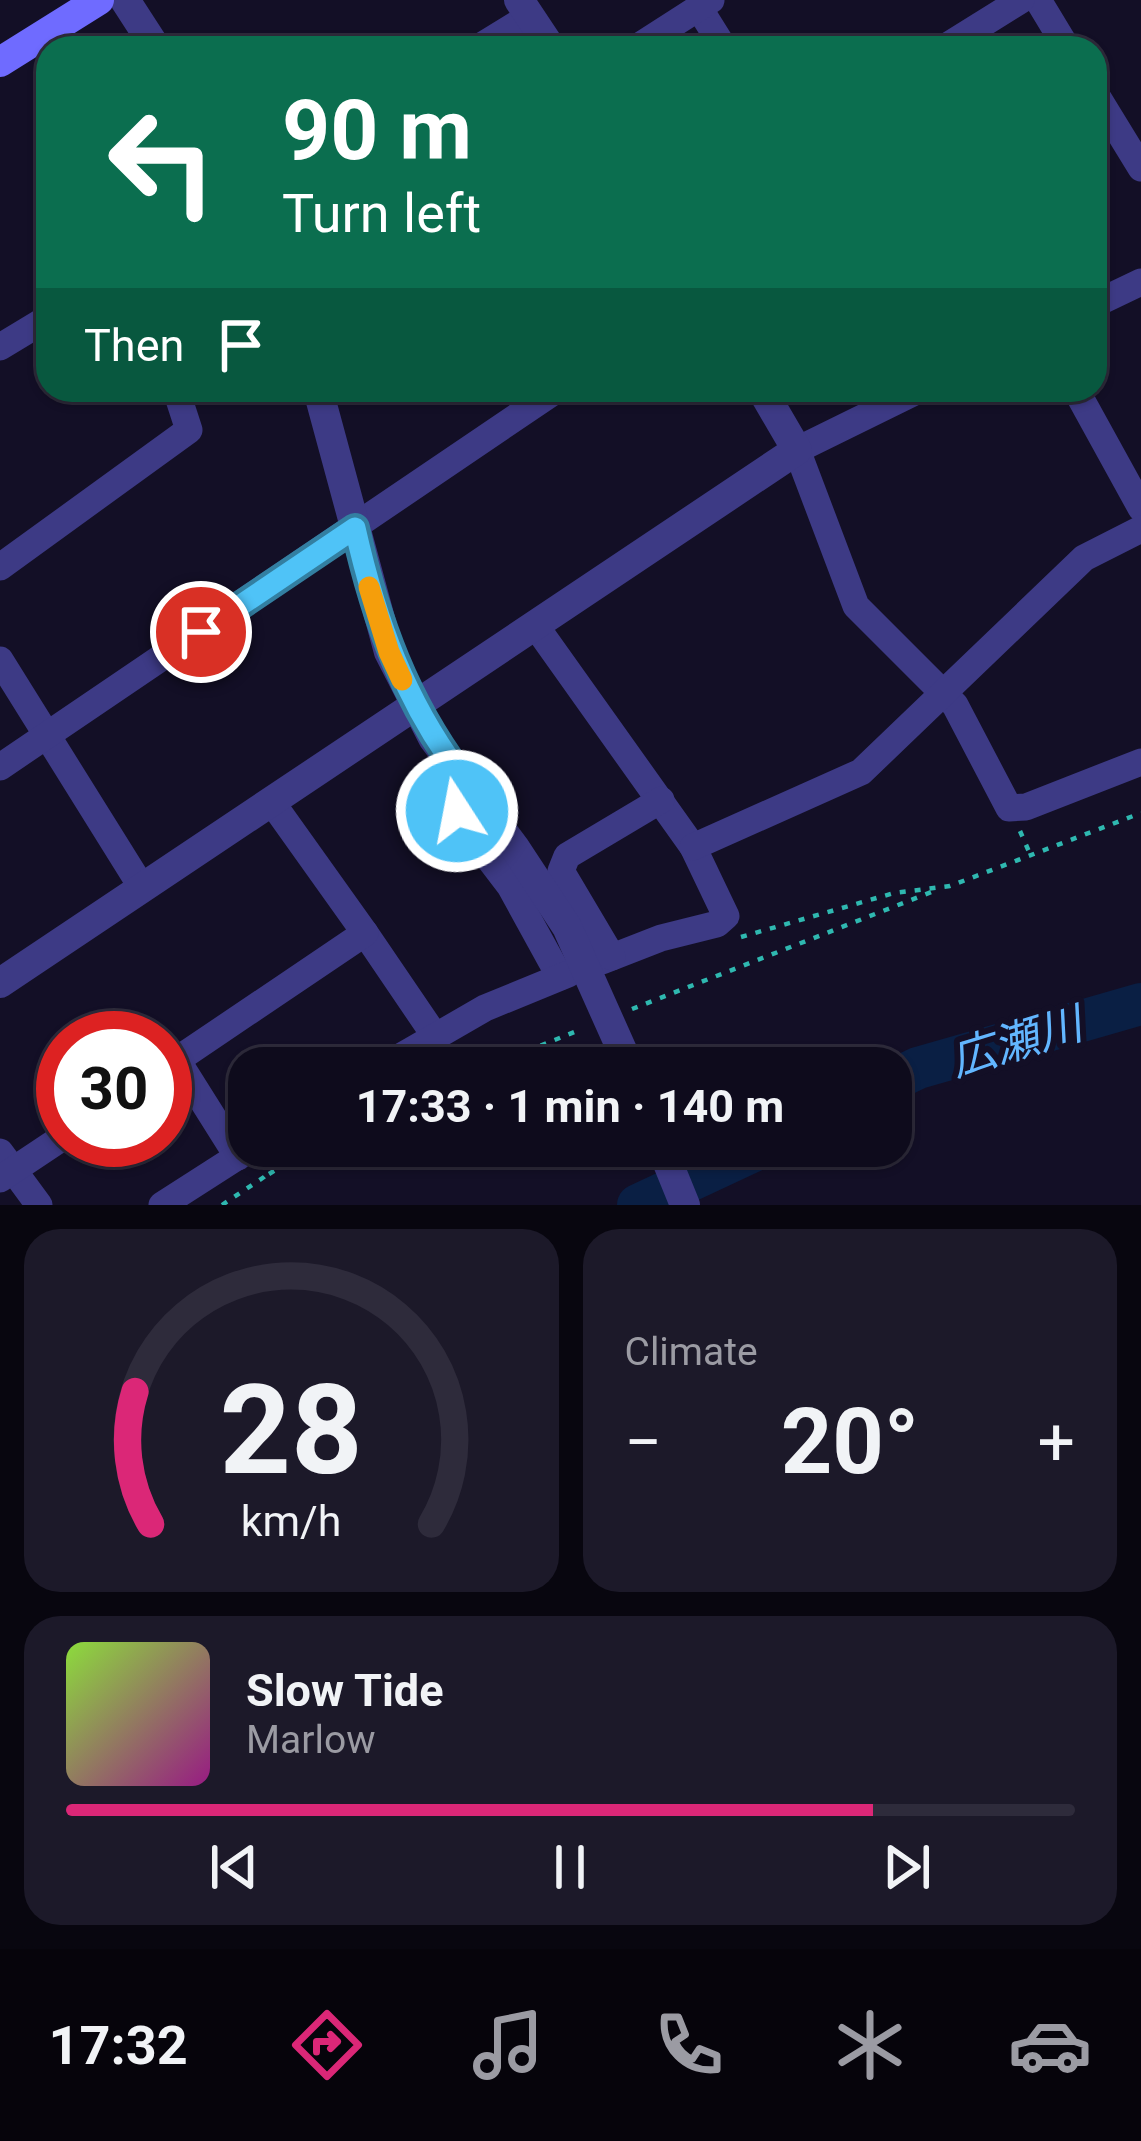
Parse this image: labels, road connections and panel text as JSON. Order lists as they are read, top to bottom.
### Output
{
  "water": ["広瀬川"],
  "page": {
    "turn": ["90 m", "Turn left"],
    "then": "Then",
    "limit": "30",
    "trip": "17:33 · 1 min · 140 m",
    "tile": "Climate",
    "heat": ["−", "20°", "+"],
    "song": ["Slow Tide", "Marlow"],
    "tabs": "17:32",
    "gauge": ["28", "km/h"]
  }
}
